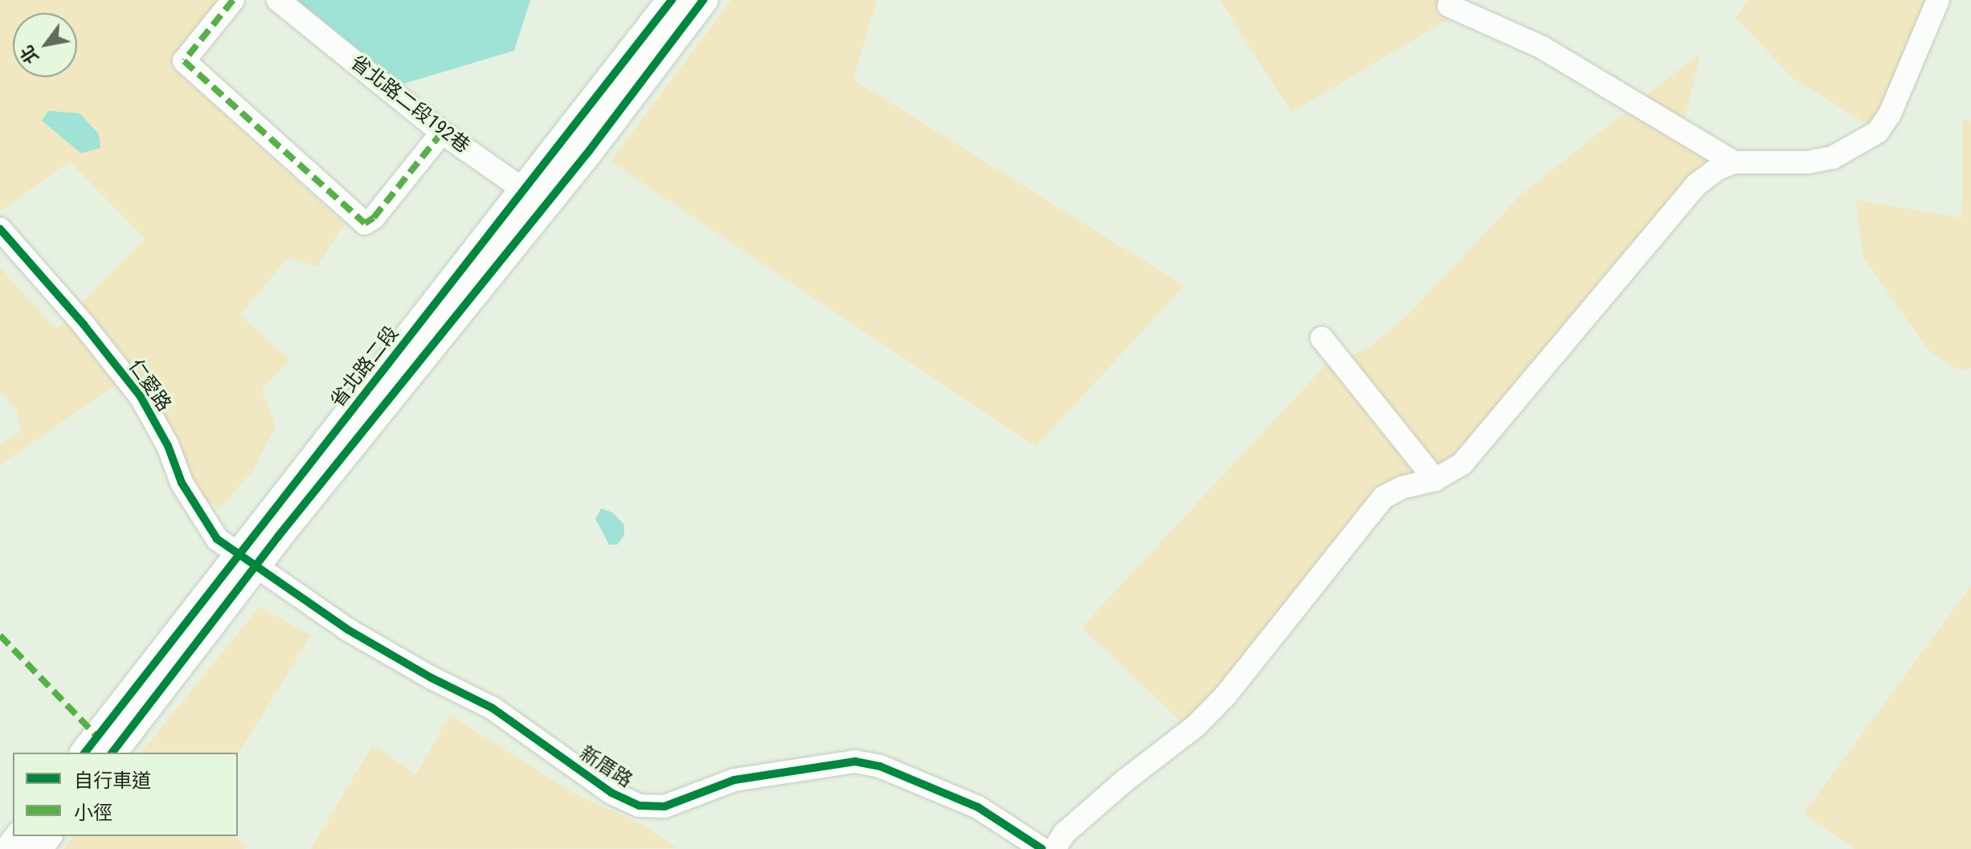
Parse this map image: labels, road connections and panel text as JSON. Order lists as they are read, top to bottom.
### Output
{
  "streets": {
    "main road": ["省北路二段"],
    "street": ["省北路二段192巷", "仁愛路", "新厝路"]
  },
  "crossings": [
    ["省北路二段192巷", "省北路二段"],
    ["省北路二段", "仁愛路"],
    ["省北路二段", "新厝路"],
    ["仁愛路", "新厝路"]
  ],
  "legend": ["自行車道", "小徑"],
  "north": "bottom left"
}
